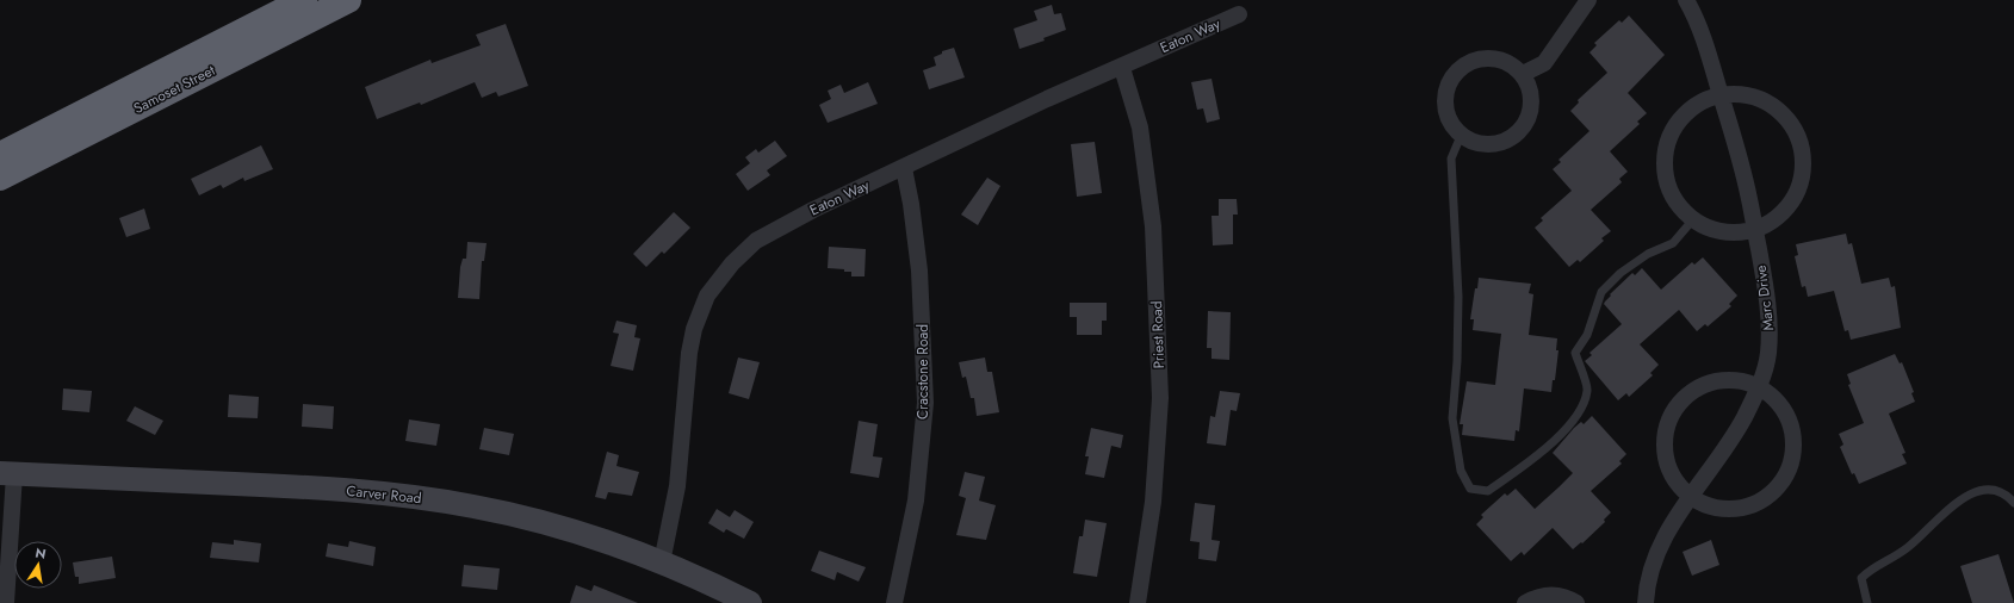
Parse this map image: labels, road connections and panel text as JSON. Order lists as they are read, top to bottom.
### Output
{
  "streets": {
    "highway": ["Samoset Street"],
    "street": [
      "Eaton Way",
      "Marc Drive",
      "Priest Road",
      "Cracstone Road",
      "Carver Road"
    ]
  },
  "crossings": [
    ["Eaton Way", "Priest Road"],
    ["Eaton Way", "Cracstone Road"],
    ["Eaton Way", "Carver Road"]
  ],
  "north": "top"
}
